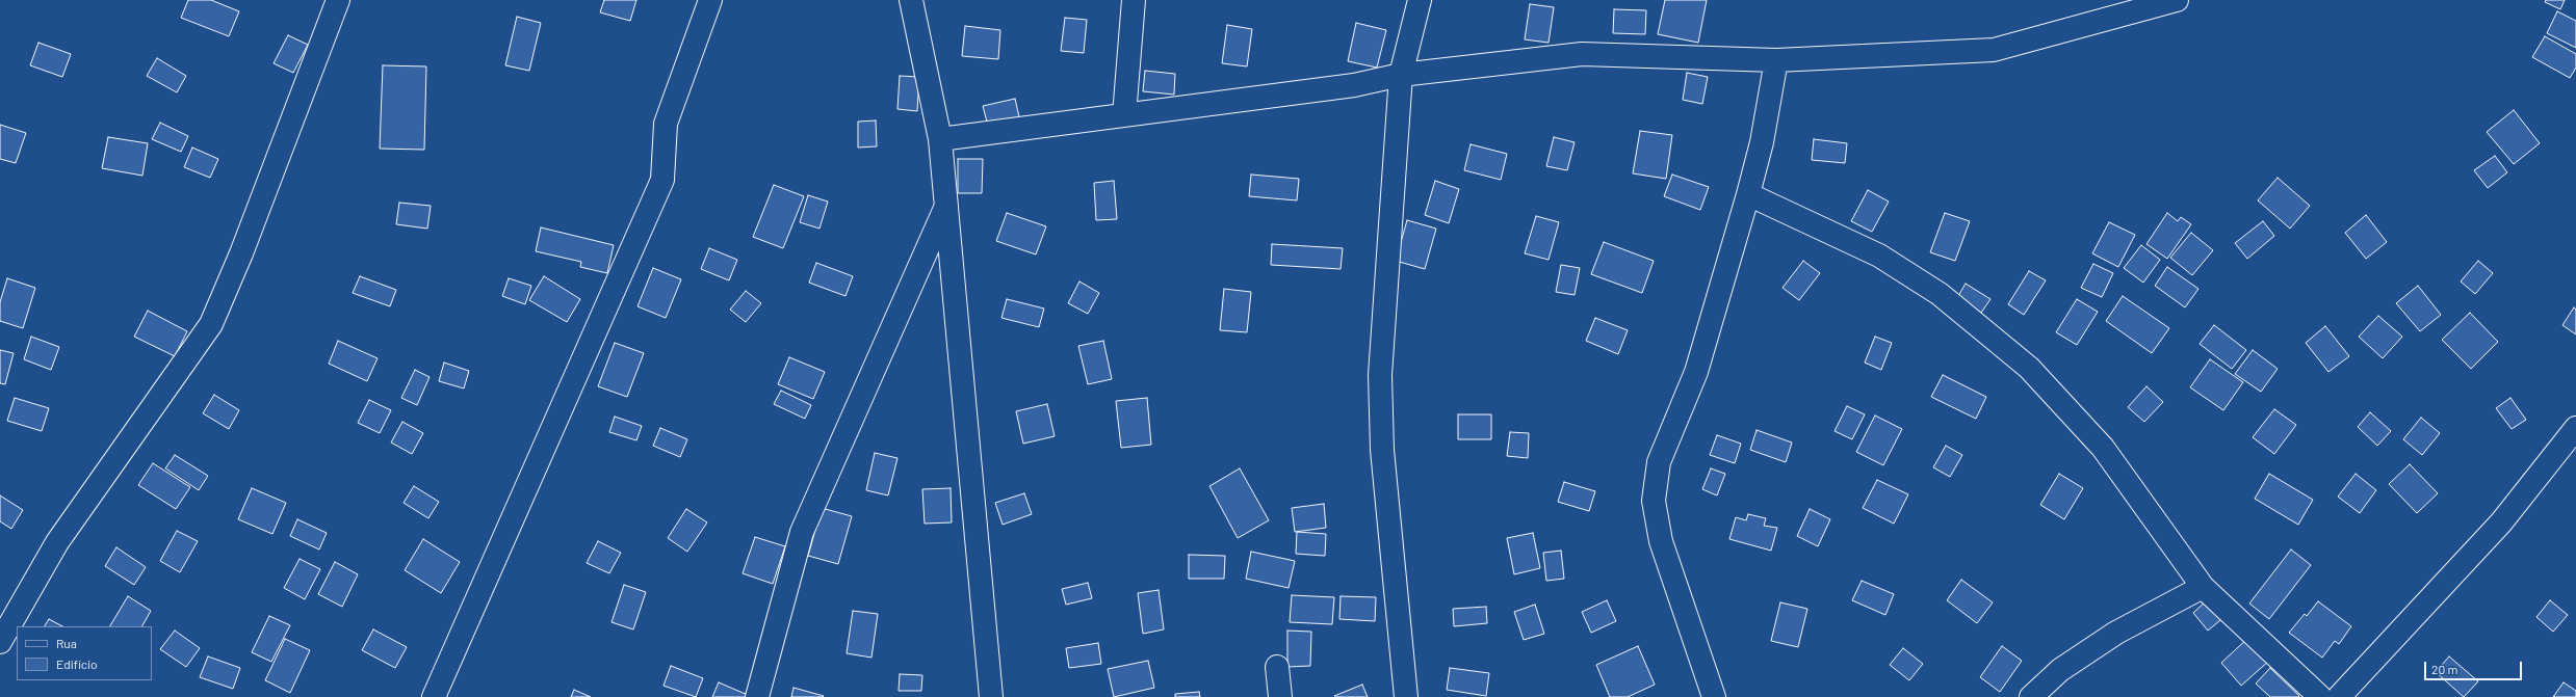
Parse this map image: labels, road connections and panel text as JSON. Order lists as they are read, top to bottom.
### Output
{
  "legend": ["Rua", "Edifício"],
  "scale_bar": "20 m"
}
